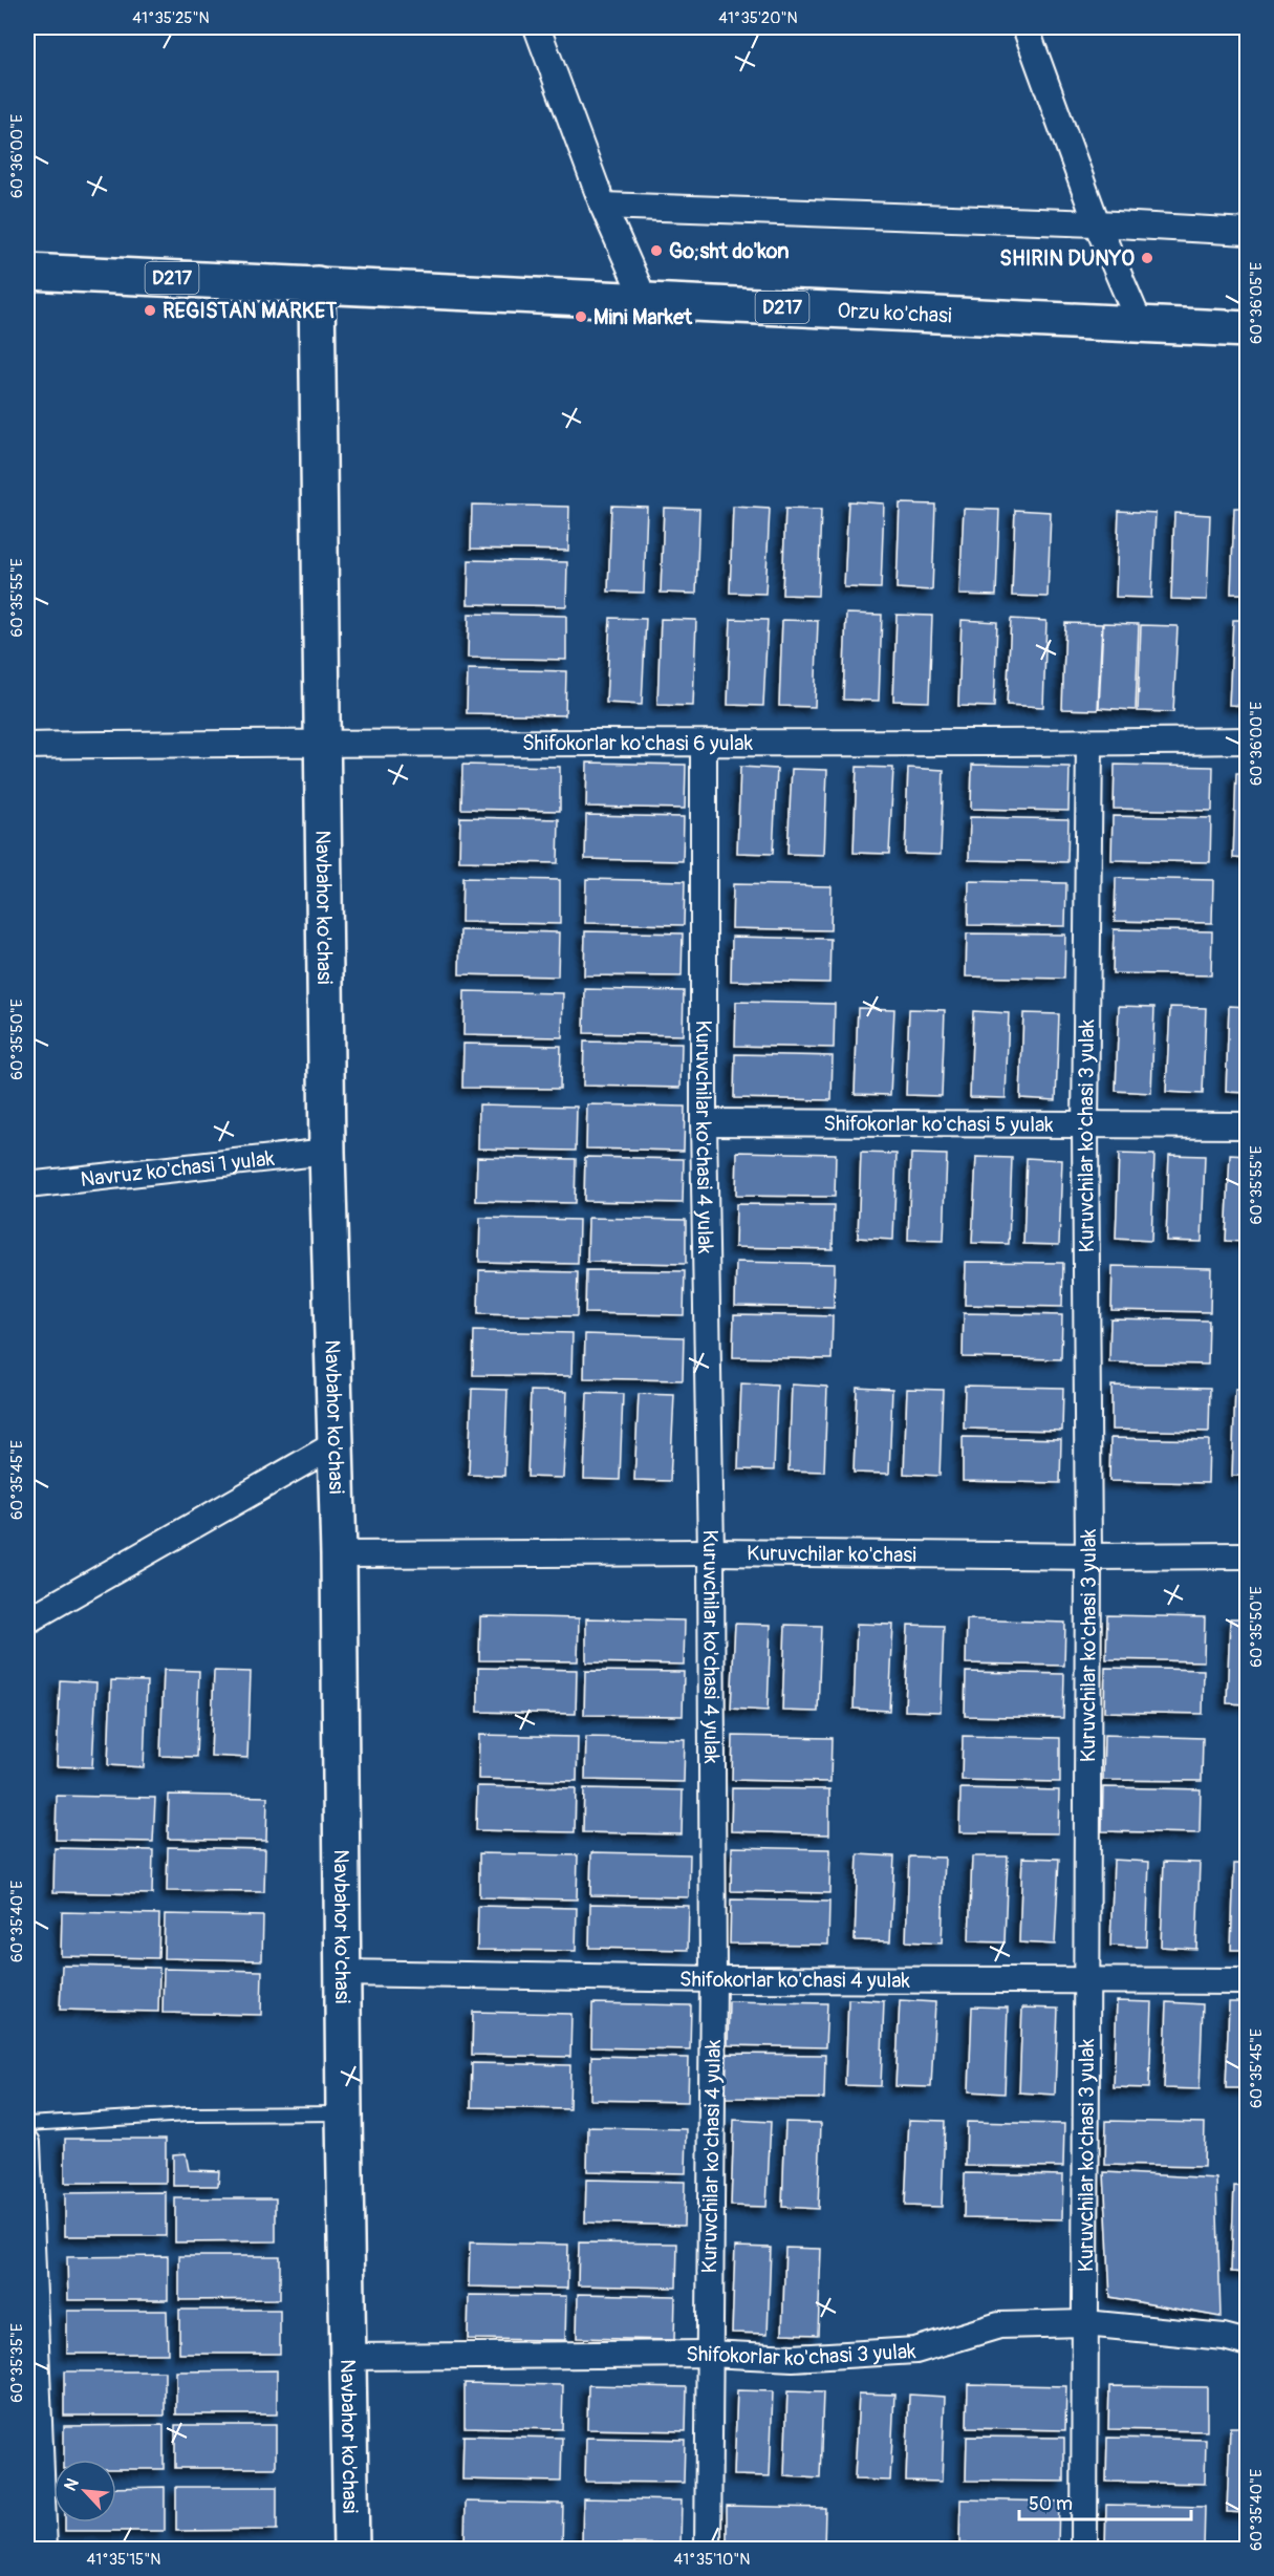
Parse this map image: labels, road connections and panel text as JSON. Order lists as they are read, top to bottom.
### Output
{
  "streets": {
    "main road": ["D217", "Orzu ko'chasi", "Navbahor ko'chasi"],
    "street": [
      "Shifokorlar ko'chasi 6 yulak",
      "Shifokorlar ko'chasi 5 yulak",
      "Kuruvchilar ko'chasi 3 yulak",
      "Kuruvchilar ko'chasi 4 yulak",
      "Navruz ko'chasi 1 yulak",
      "Kuruvchilar ko'chasi",
      "Shifokorlar ko'chasi 4 yulak",
      "Shifokorlar ko'chasi 3 yulak"
    ]
  },
  "crossings": [
    ["D217", "Orzu ko'chasi"],
    ["D217", "Navbahor ko'chasi"],
    ["Orzu ko'chasi", "Navbahor ko'chasi"],
    ["Shifokorlar ko'chasi 6 yulak", "Navbahor ko'chasi"],
    ["Shifokorlar ko'chasi 6 yulak", "Kuruvchilar ko'chasi 3 yulak"],
    ["Shifokorlar ko'chasi 6 yulak", "Kuruvchilar ko'chasi 4 yulak"],
    ["Navbahor ko'chasi", "Navruz ko'chasi 1 yulak"],
    ["Navbahor ko'chasi", "Kuruvchilar ko'chasi"],
    ["Navbahor ko'chasi", "Shifokorlar ko'chasi 4 yulak"],
    ["Navbahor ko'chasi", "Shifokorlar ko'chasi 3 yulak"],
    ["Shifokorlar ko'chasi 5 yulak", "Kuruvchilar ko'chasi 3 yulak"],
    ["Shifokorlar ko'chasi 5 yulak", "Kuruvchilar ko'chasi 4 yulak"],
    ["Kuruvchilar ko'chasi 3 yulak", "Kuruvchilar ko'chasi"],
    ["Kuruvchilar ko'chasi 3 yulak", "Shifokorlar ko'chasi 4 yulak"],
    ["Kuruvchilar ko'chasi 3 yulak", "Shifokorlar ko'chasi 3 yulak"],
    ["Kuruvchilar ko'chasi 4 yulak", "Kuruvchilar ko'chasi"],
    ["Kuruvchilar ko'chasi 4 yulak", "Shifokorlar ko'chasi 4 yulak"],
    ["Kuruvchilar ko'chasi 4 yulak", "Shifokorlar ko'chasi 3 yulak"]
  ],
  "places": [
    "Go;sht do'kon",
    "SHIRIN DUNYO",
    "REGISTAN MARKET",
    "Mini Market"
  ],
  "scale_bar": "50 m",
  "north": "top left",
  "coordinates": [
    "41°35'25\"N",
    "41°35'20\"N",
    "60°36'00\"E",
    "60°36'05\"E",
    "60°35'55\"E",
    "60°35'50\"E",
    "60°35'45\"E",
    "60°35'40\"E",
    "60°35'35\"E",
    "41°35'15\"N",
    "41°35'10\"N"
  ]
}
